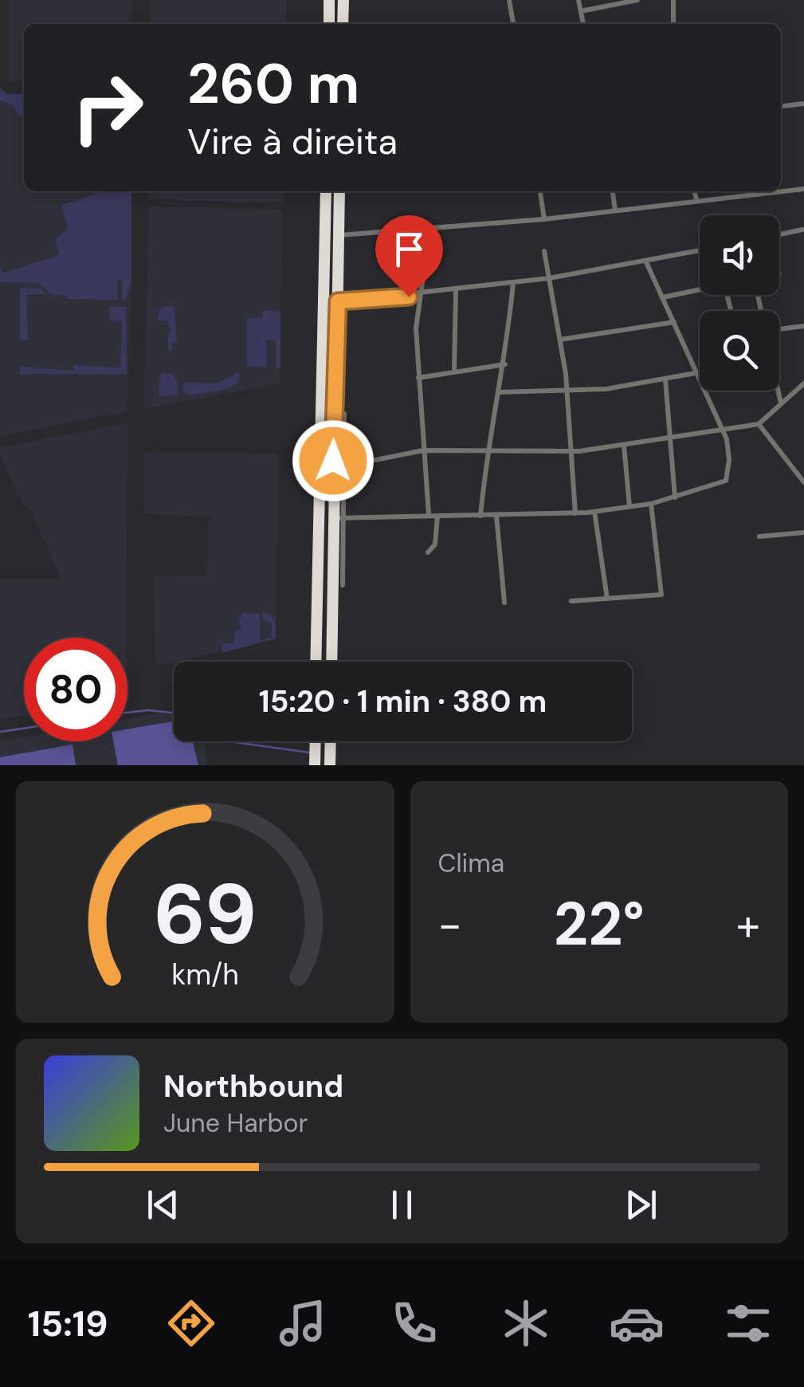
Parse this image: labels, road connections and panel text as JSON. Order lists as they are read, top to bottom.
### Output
{
  "page": {
    "turn": ["260 m", "Vire à direita"],
    "limit": "80",
    "trip": "15:20 · 1 min · 380 m",
    "tile": "Clima",
    "heat": ["−", "22°", "+"],
    "song": ["Northbound", "June Harbor"],
    "tabs": "15:19",
    "gauge": ["69", "km/h"]
  }
}
